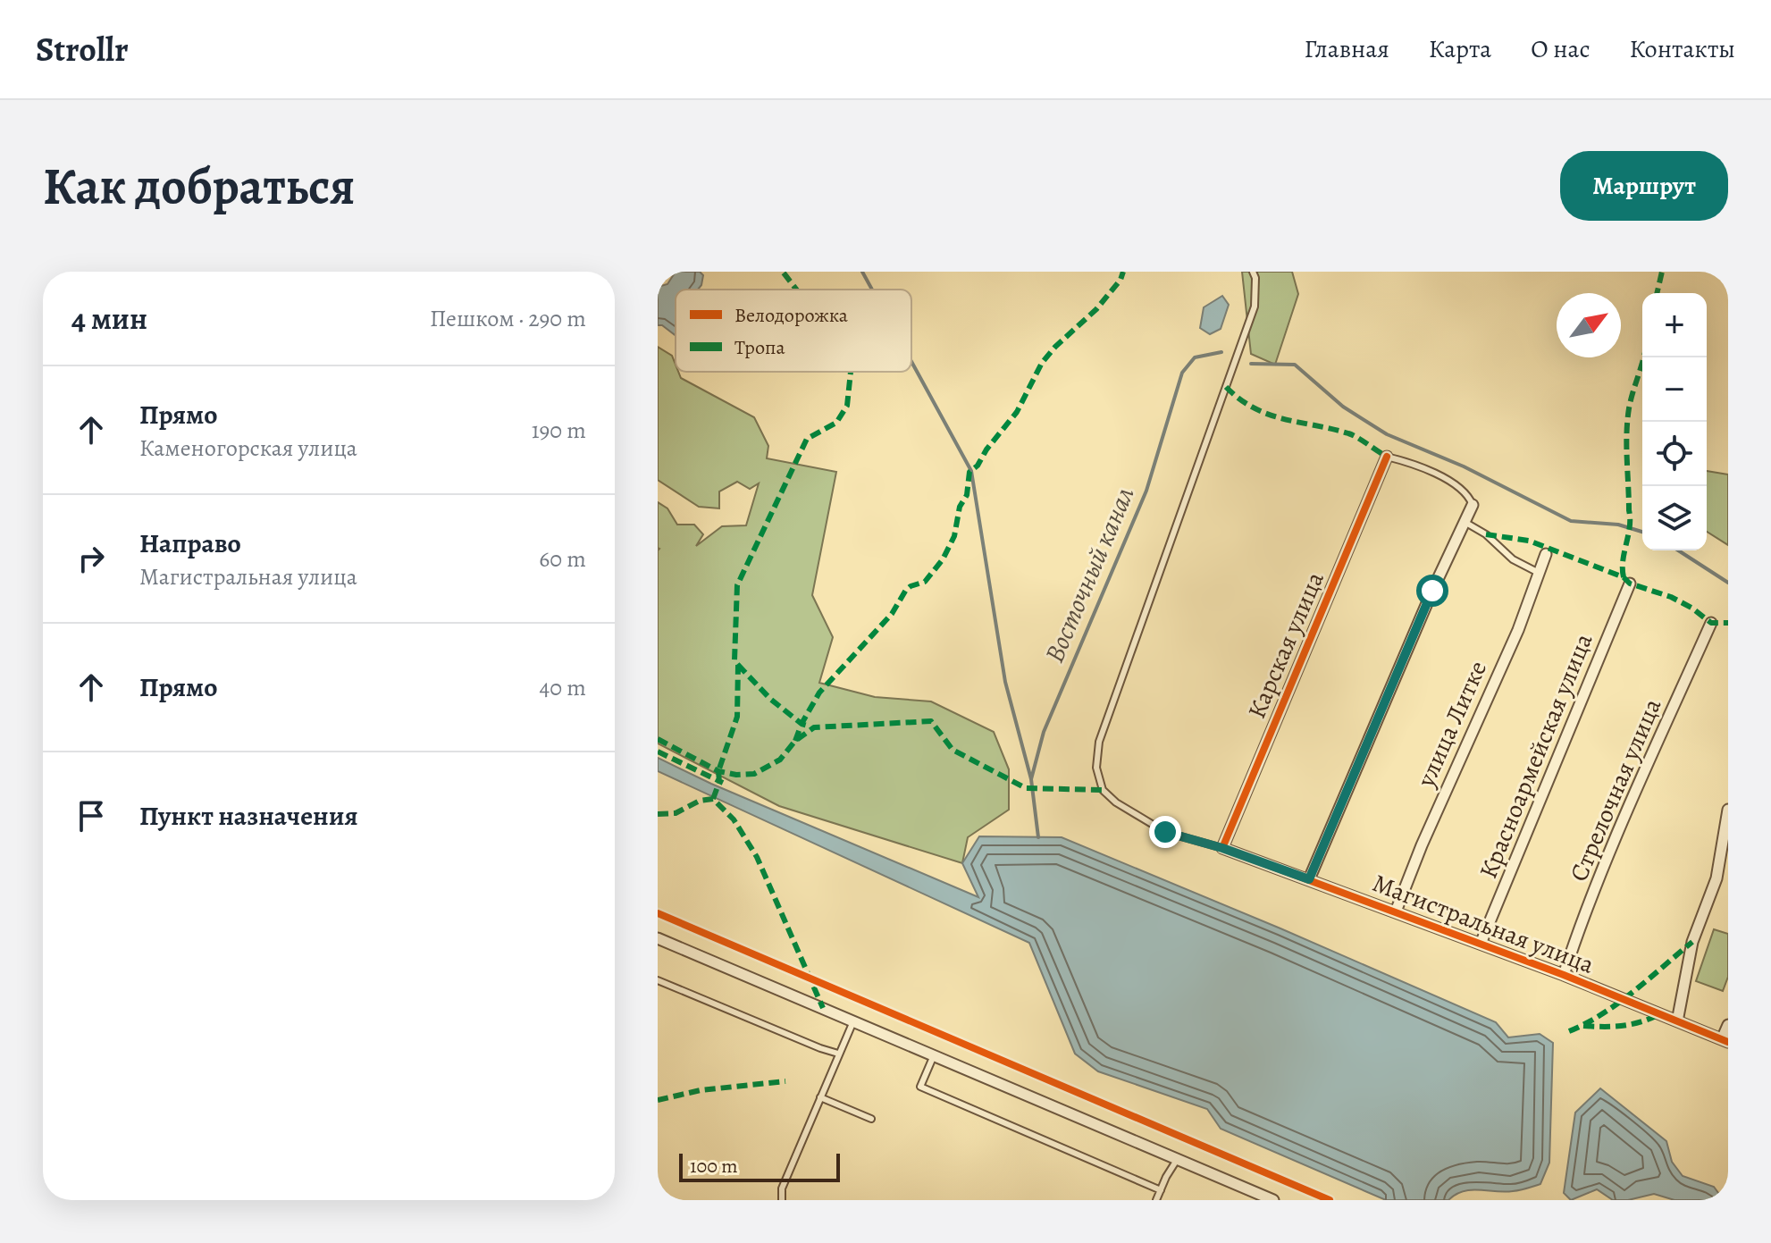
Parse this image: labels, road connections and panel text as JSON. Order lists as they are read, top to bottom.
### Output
{
  "streets": {
    "street": [
      "Карская улица",
      "улица Литке",
      "Красноармейская улица",
      "Стрелочная улица",
      "Магистральная улица"
    ]
  },
  "crossings": [
    ["Карская улица", "Магистральная улица"],
    ["улица Литке", "Магистральная улица"],
    ["Красноармейская улица", "Магистральная улица"],
    ["Стрелочная улица", "Магистральная улица"]
  ],
  "water": ["Восточный канал"],
  "legend": ["Велодорожка", "Тропа"],
  "scale_bar": "100 m",
  "north": "top right",
  "page": {
    "header": "Strollr",
    "nav": [
      "Главная",
      "Карта",
      "О нас",
      "Контакты"
    ],
    "buttons": "Маршрут",
    "title": "Как добраться",
    "heading": ["4 мин", "Пешком · 290 m"],
    "map_buttons": ["+", "−"],
    "list": [
      ["Прямо", "Каменогорская улица", "190 m"],
      ["Направо", "Магистральная улица", "60 m"],
      ["Прямо", "40 m"],
      "Пункт назначения"
    ],
    "scale": "100 m"
  }
}
